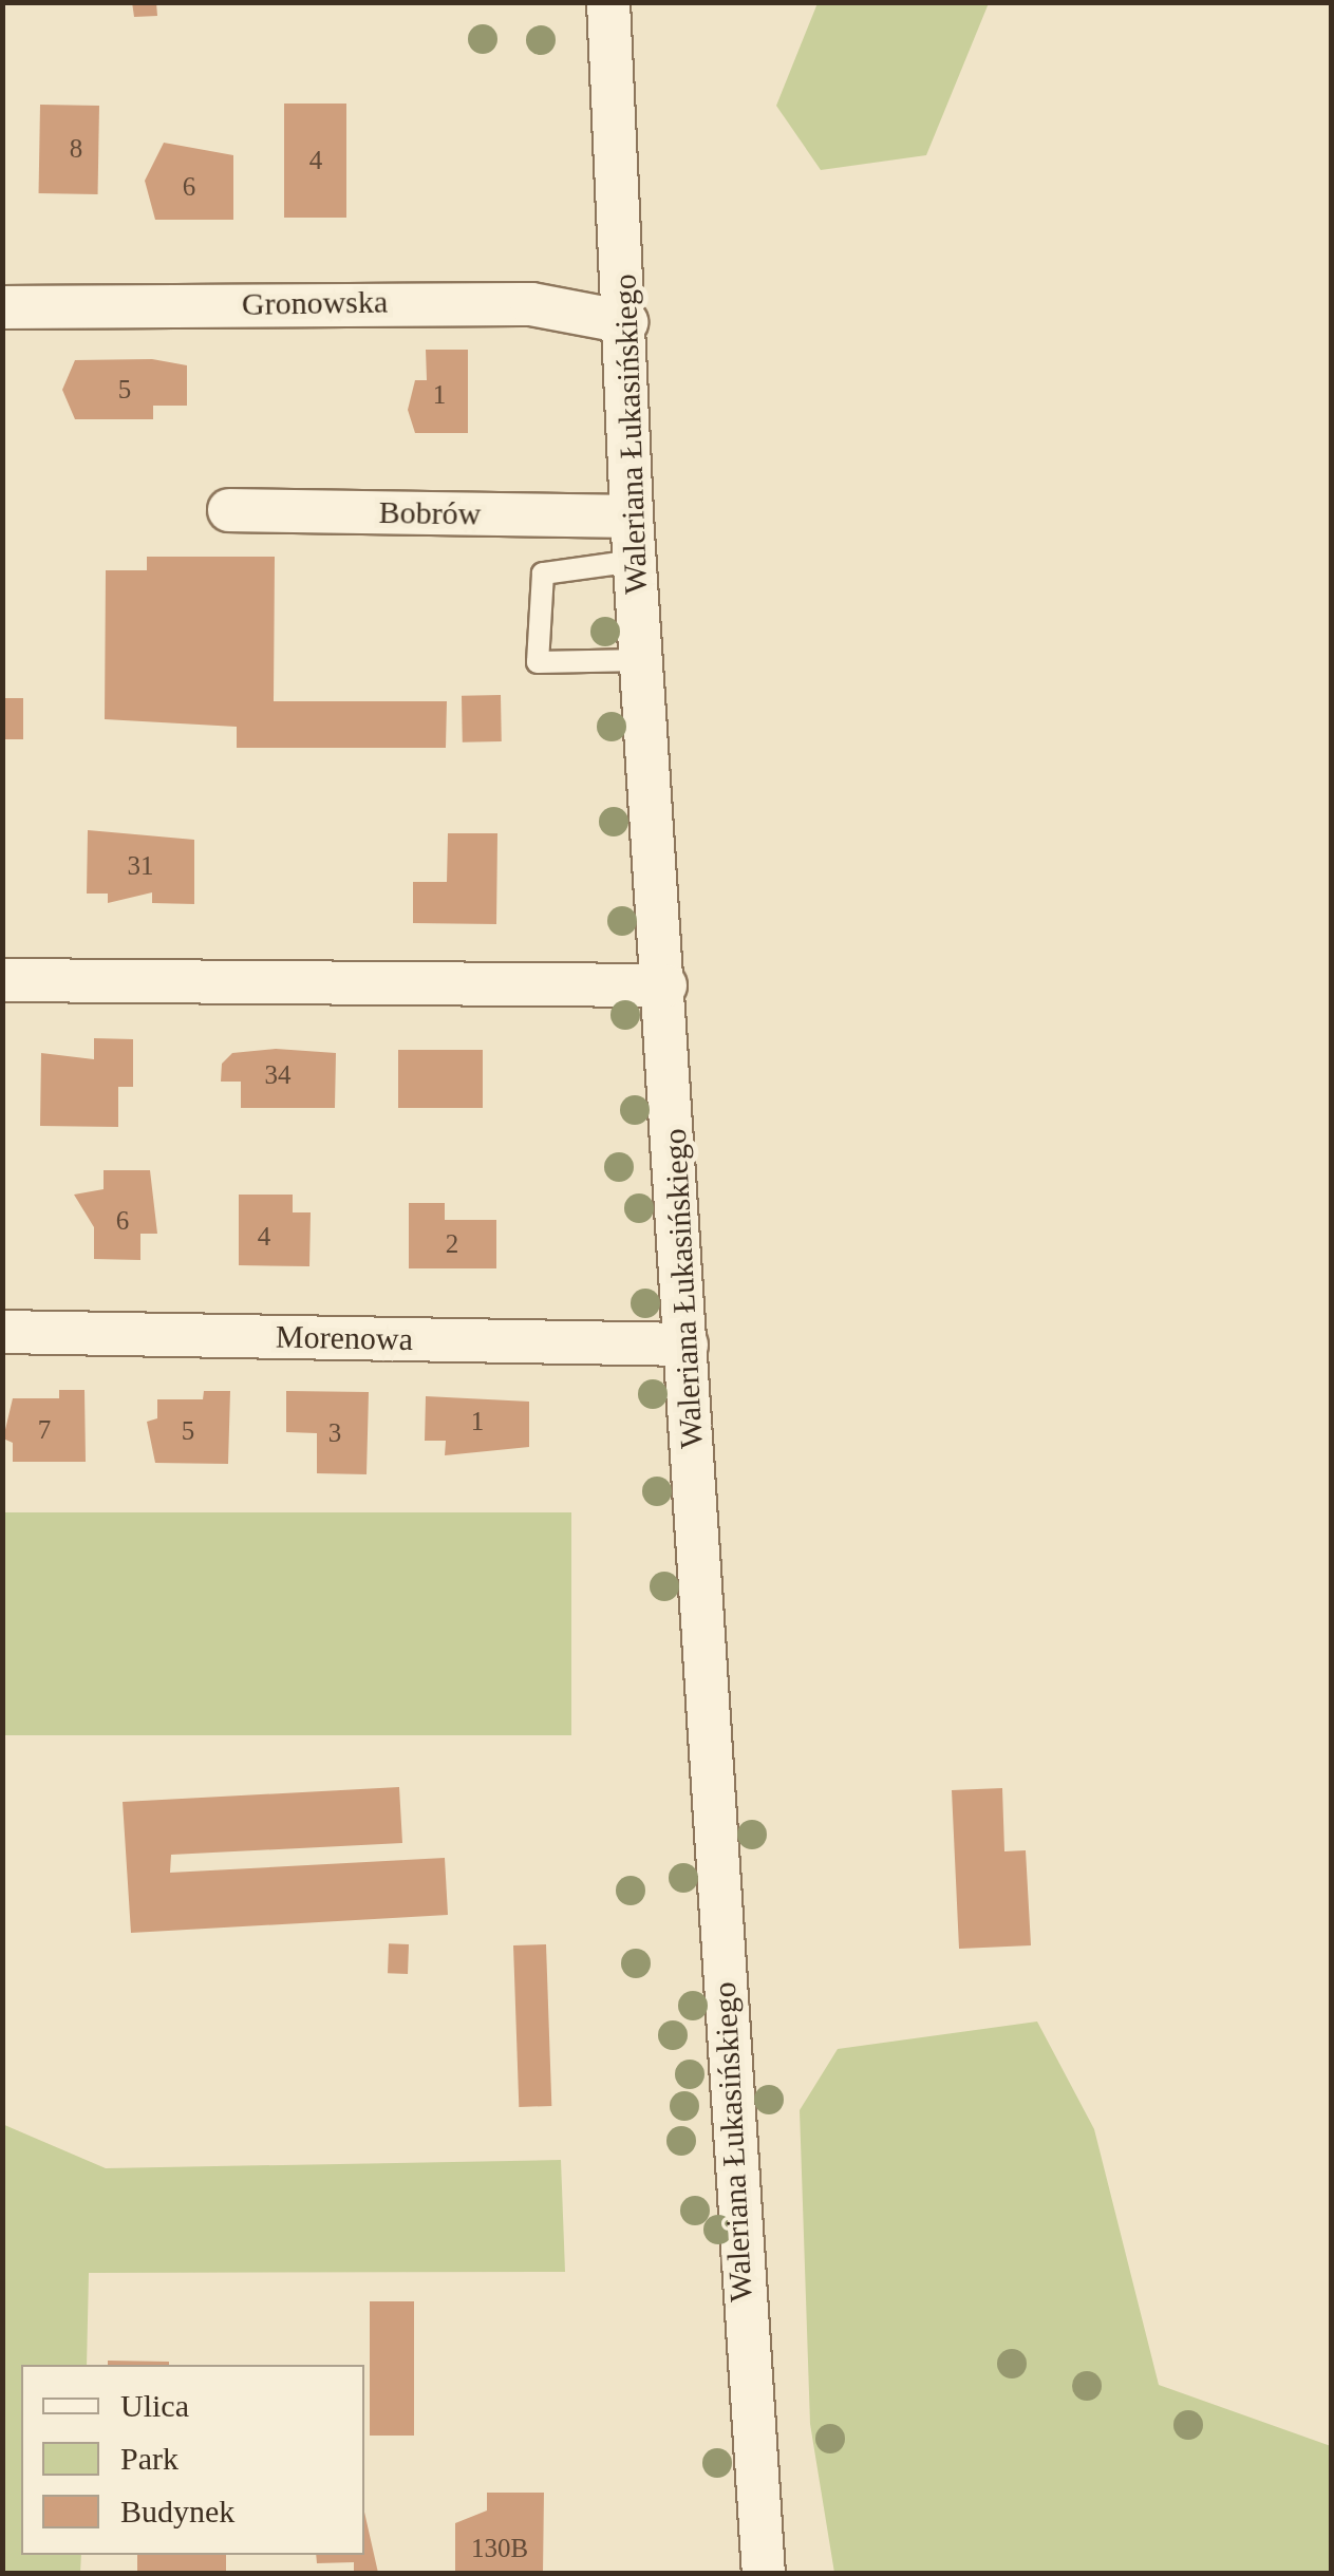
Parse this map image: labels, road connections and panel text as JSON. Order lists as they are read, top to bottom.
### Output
{
  "streets": {
    "street": [
      "Gronowska",
      "Waleriana Łukasińskiego",
      "Bobrów",
      "Morenowa"
    ]
  },
  "crossings": [
    ["Gronowska", "Waleriana Łukasińskiego"],
    ["Waleriana Łukasińskiego", "Bobrów"],
    ["Waleriana Łukasińskiego", "Morenowa"]
  ],
  "house_numbers": [
    "8",
    "4",
    "6",
    "5",
    "1",
    "31",
    "34",
    "6",
    "4",
    "2",
    "1",
    "7",
    "5",
    "3",
    "130B"
  ],
  "legend": ["Ulica", "Park", "Budynek"]
}
